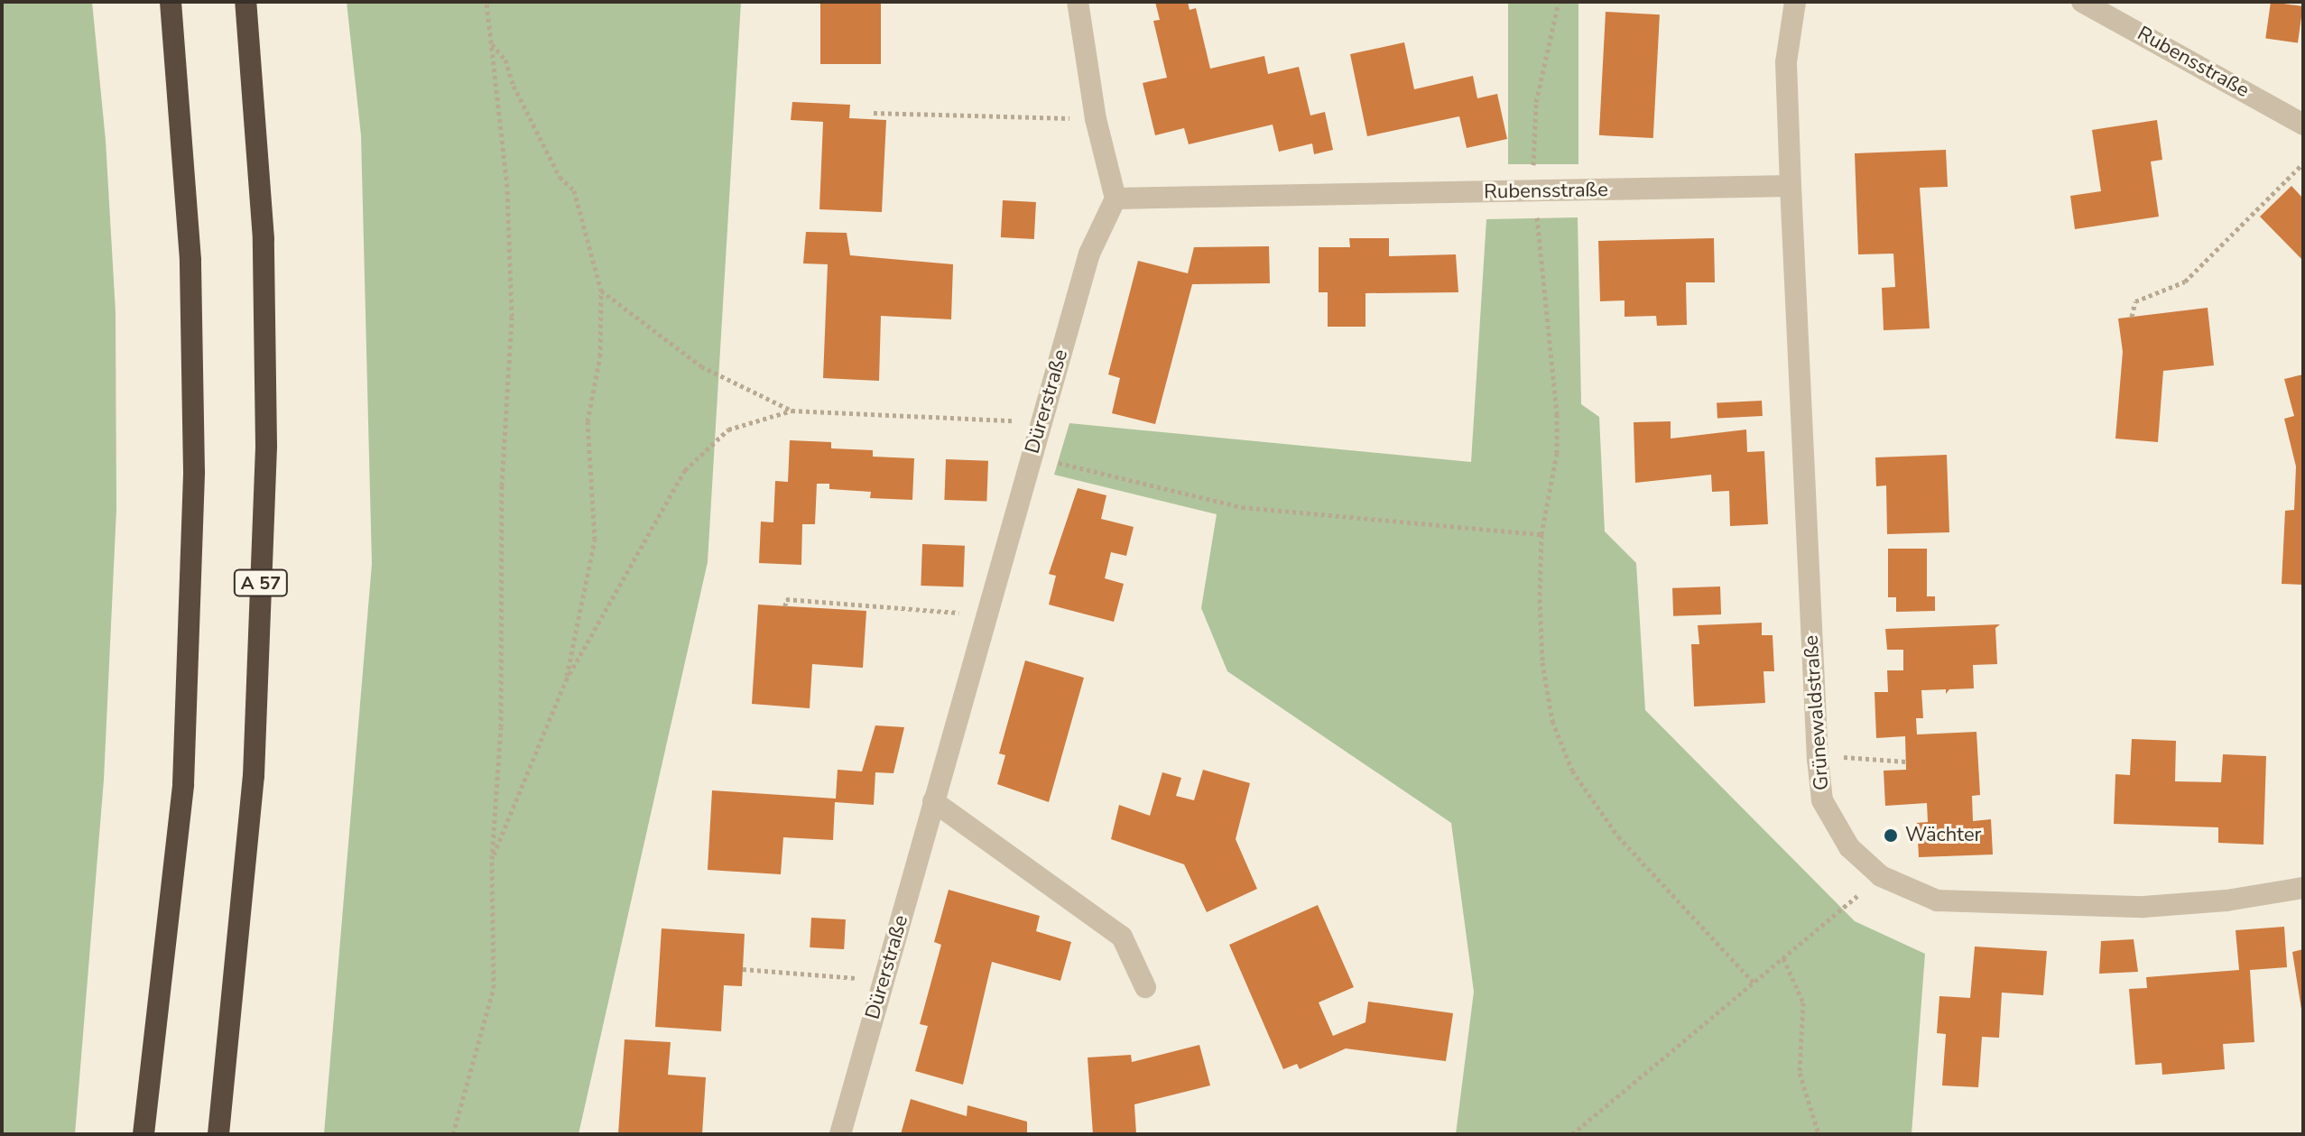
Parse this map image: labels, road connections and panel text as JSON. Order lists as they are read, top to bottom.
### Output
{
  "streets": {
    "highway": ["A 57"],
    "street": ["Rubensstraße", "Dürerstraße", "Grünewaldstraße"]
  },
  "crossings": [
    ["Rubensstraße", "Dürerstraße"],
    ["Rubensstraße", "Grünewaldstraße"]
  ],
  "places": ["Wächter"]
}
